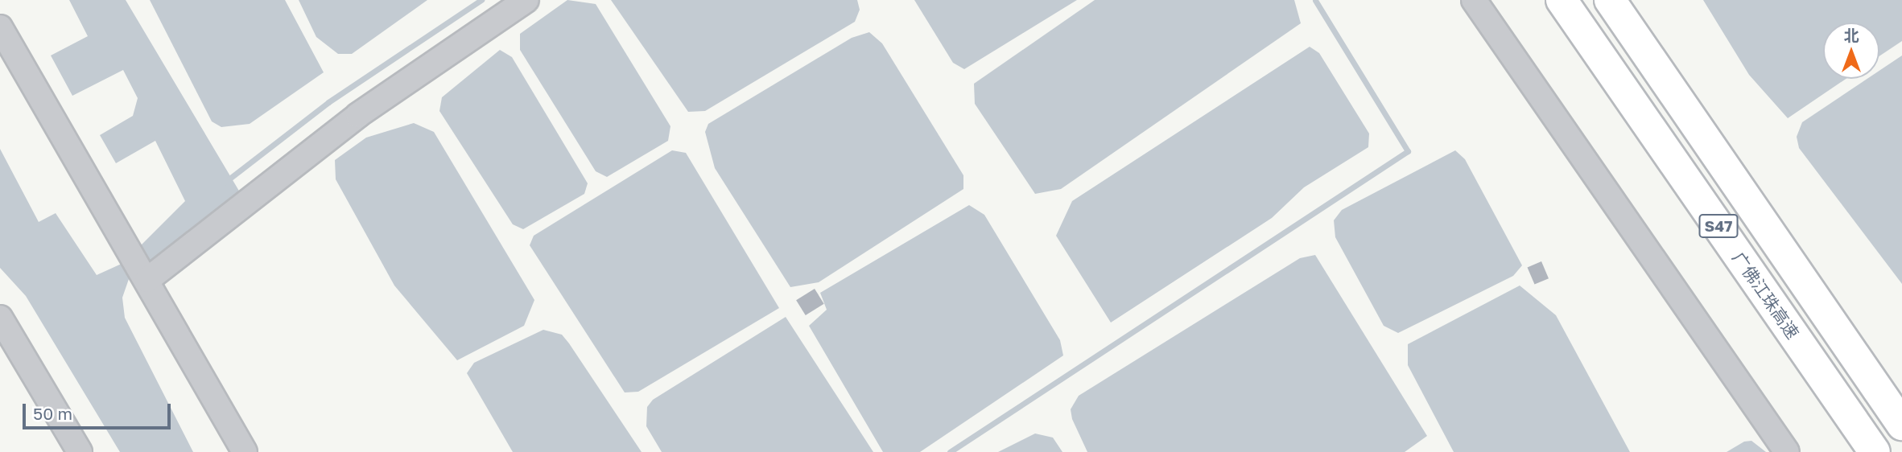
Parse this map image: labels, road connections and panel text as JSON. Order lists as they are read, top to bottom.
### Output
{
  "streets": {
    "highway": ["S47", "广佛江珠高速"]
  },
  "scale_bar": "50 m",
  "north": "top"
}
